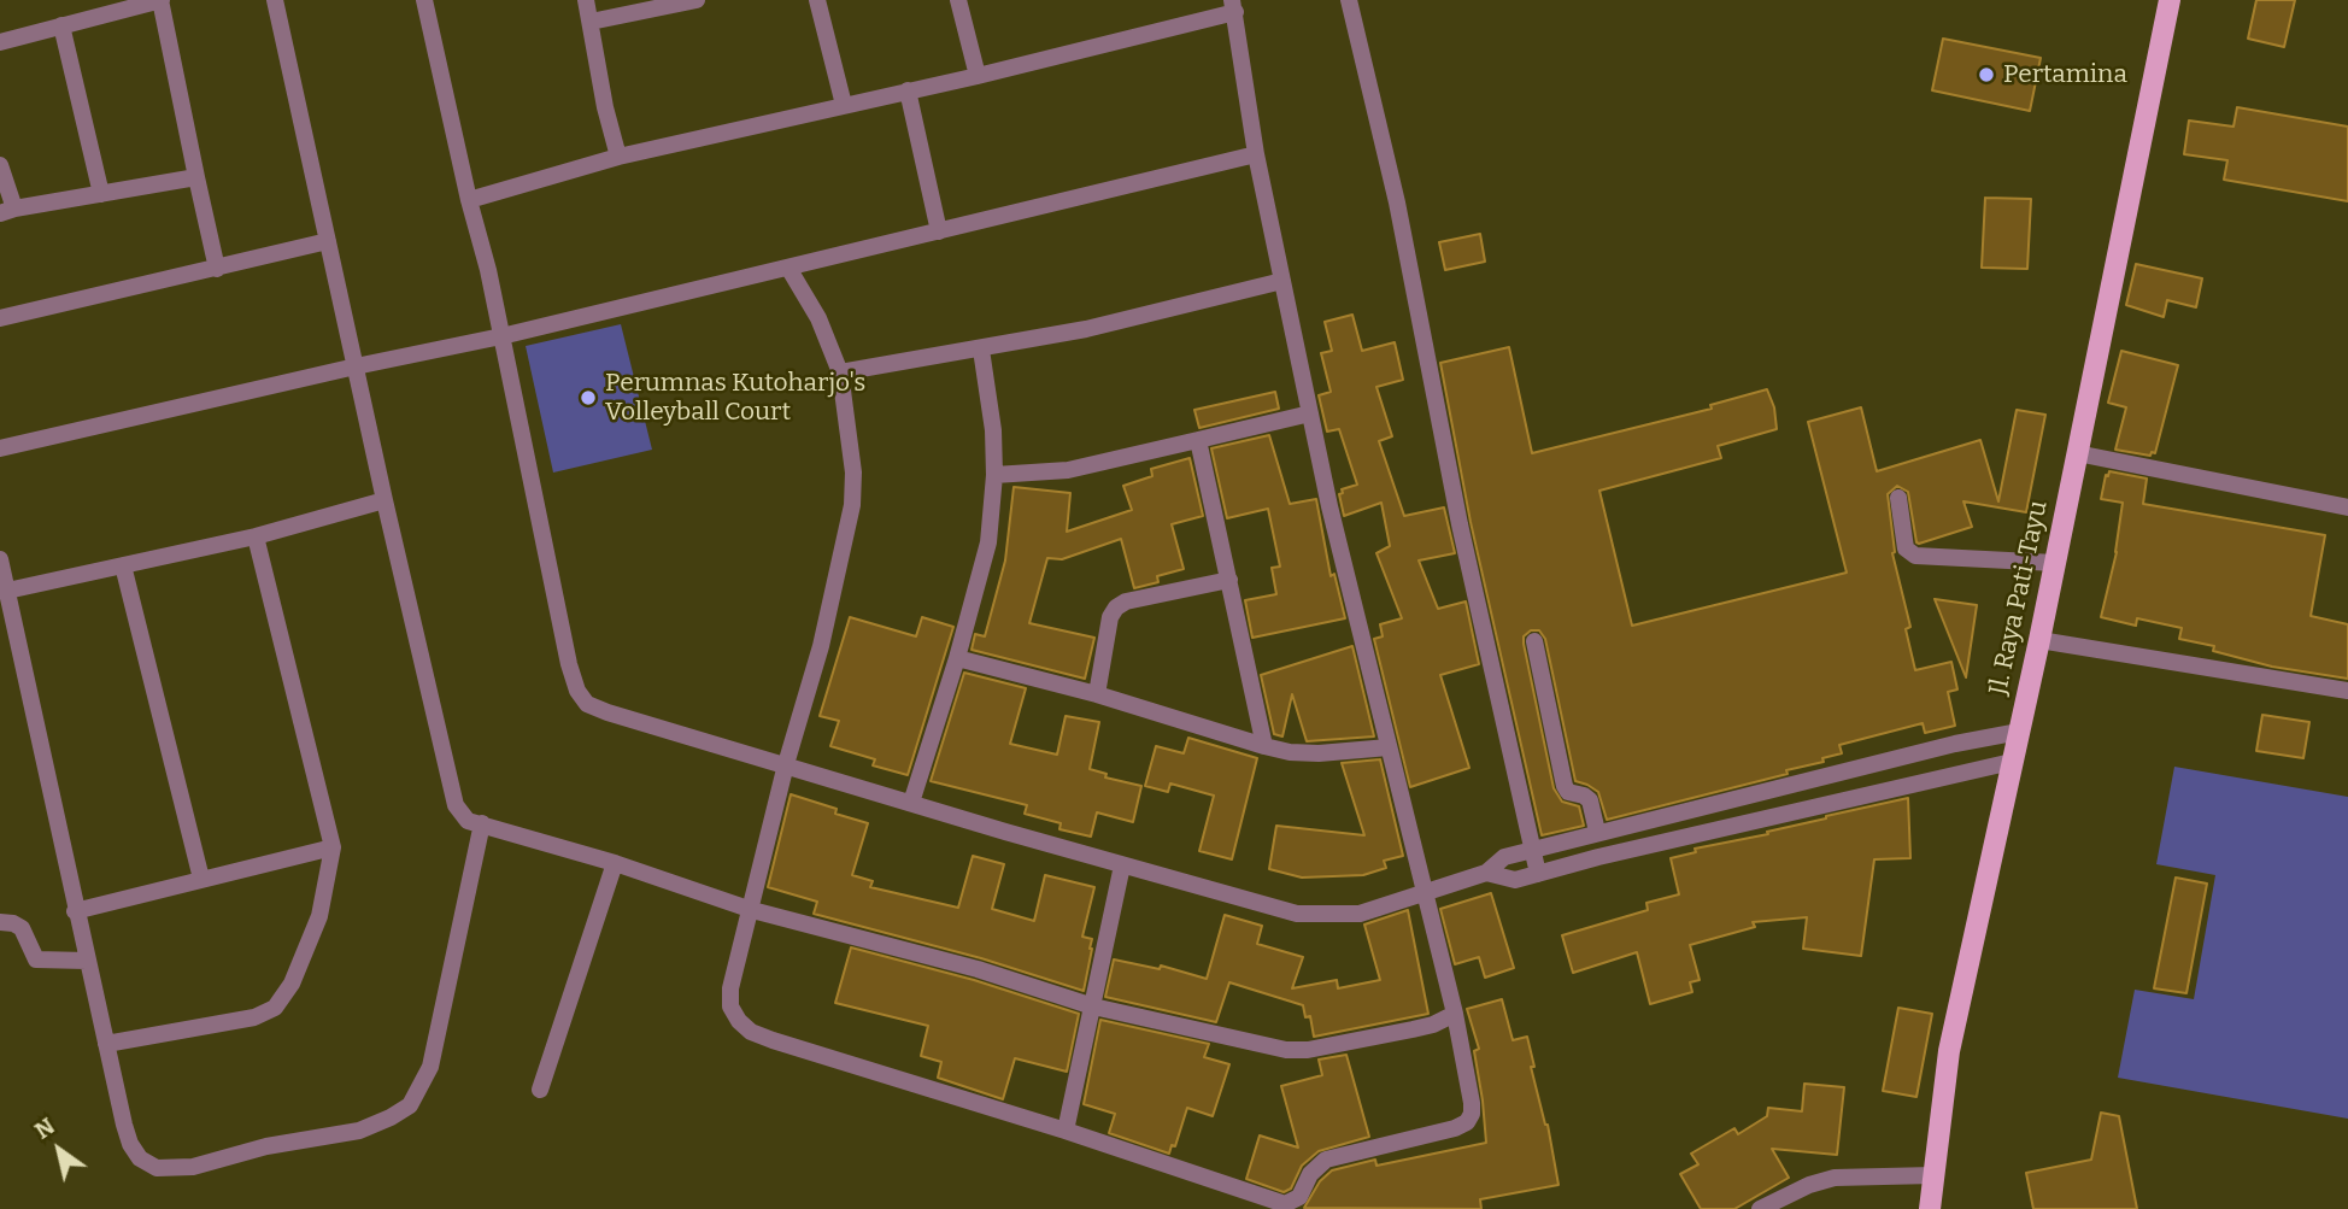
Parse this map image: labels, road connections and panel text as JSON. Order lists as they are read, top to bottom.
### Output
{
  "streets": {
    "main road": ["Jl. Raya Pati-Tayu"]
  },
  "places": ["Pertamina", "Perumnas Kutoharjo's Volleyball Court"],
  "north": "top left"
}
